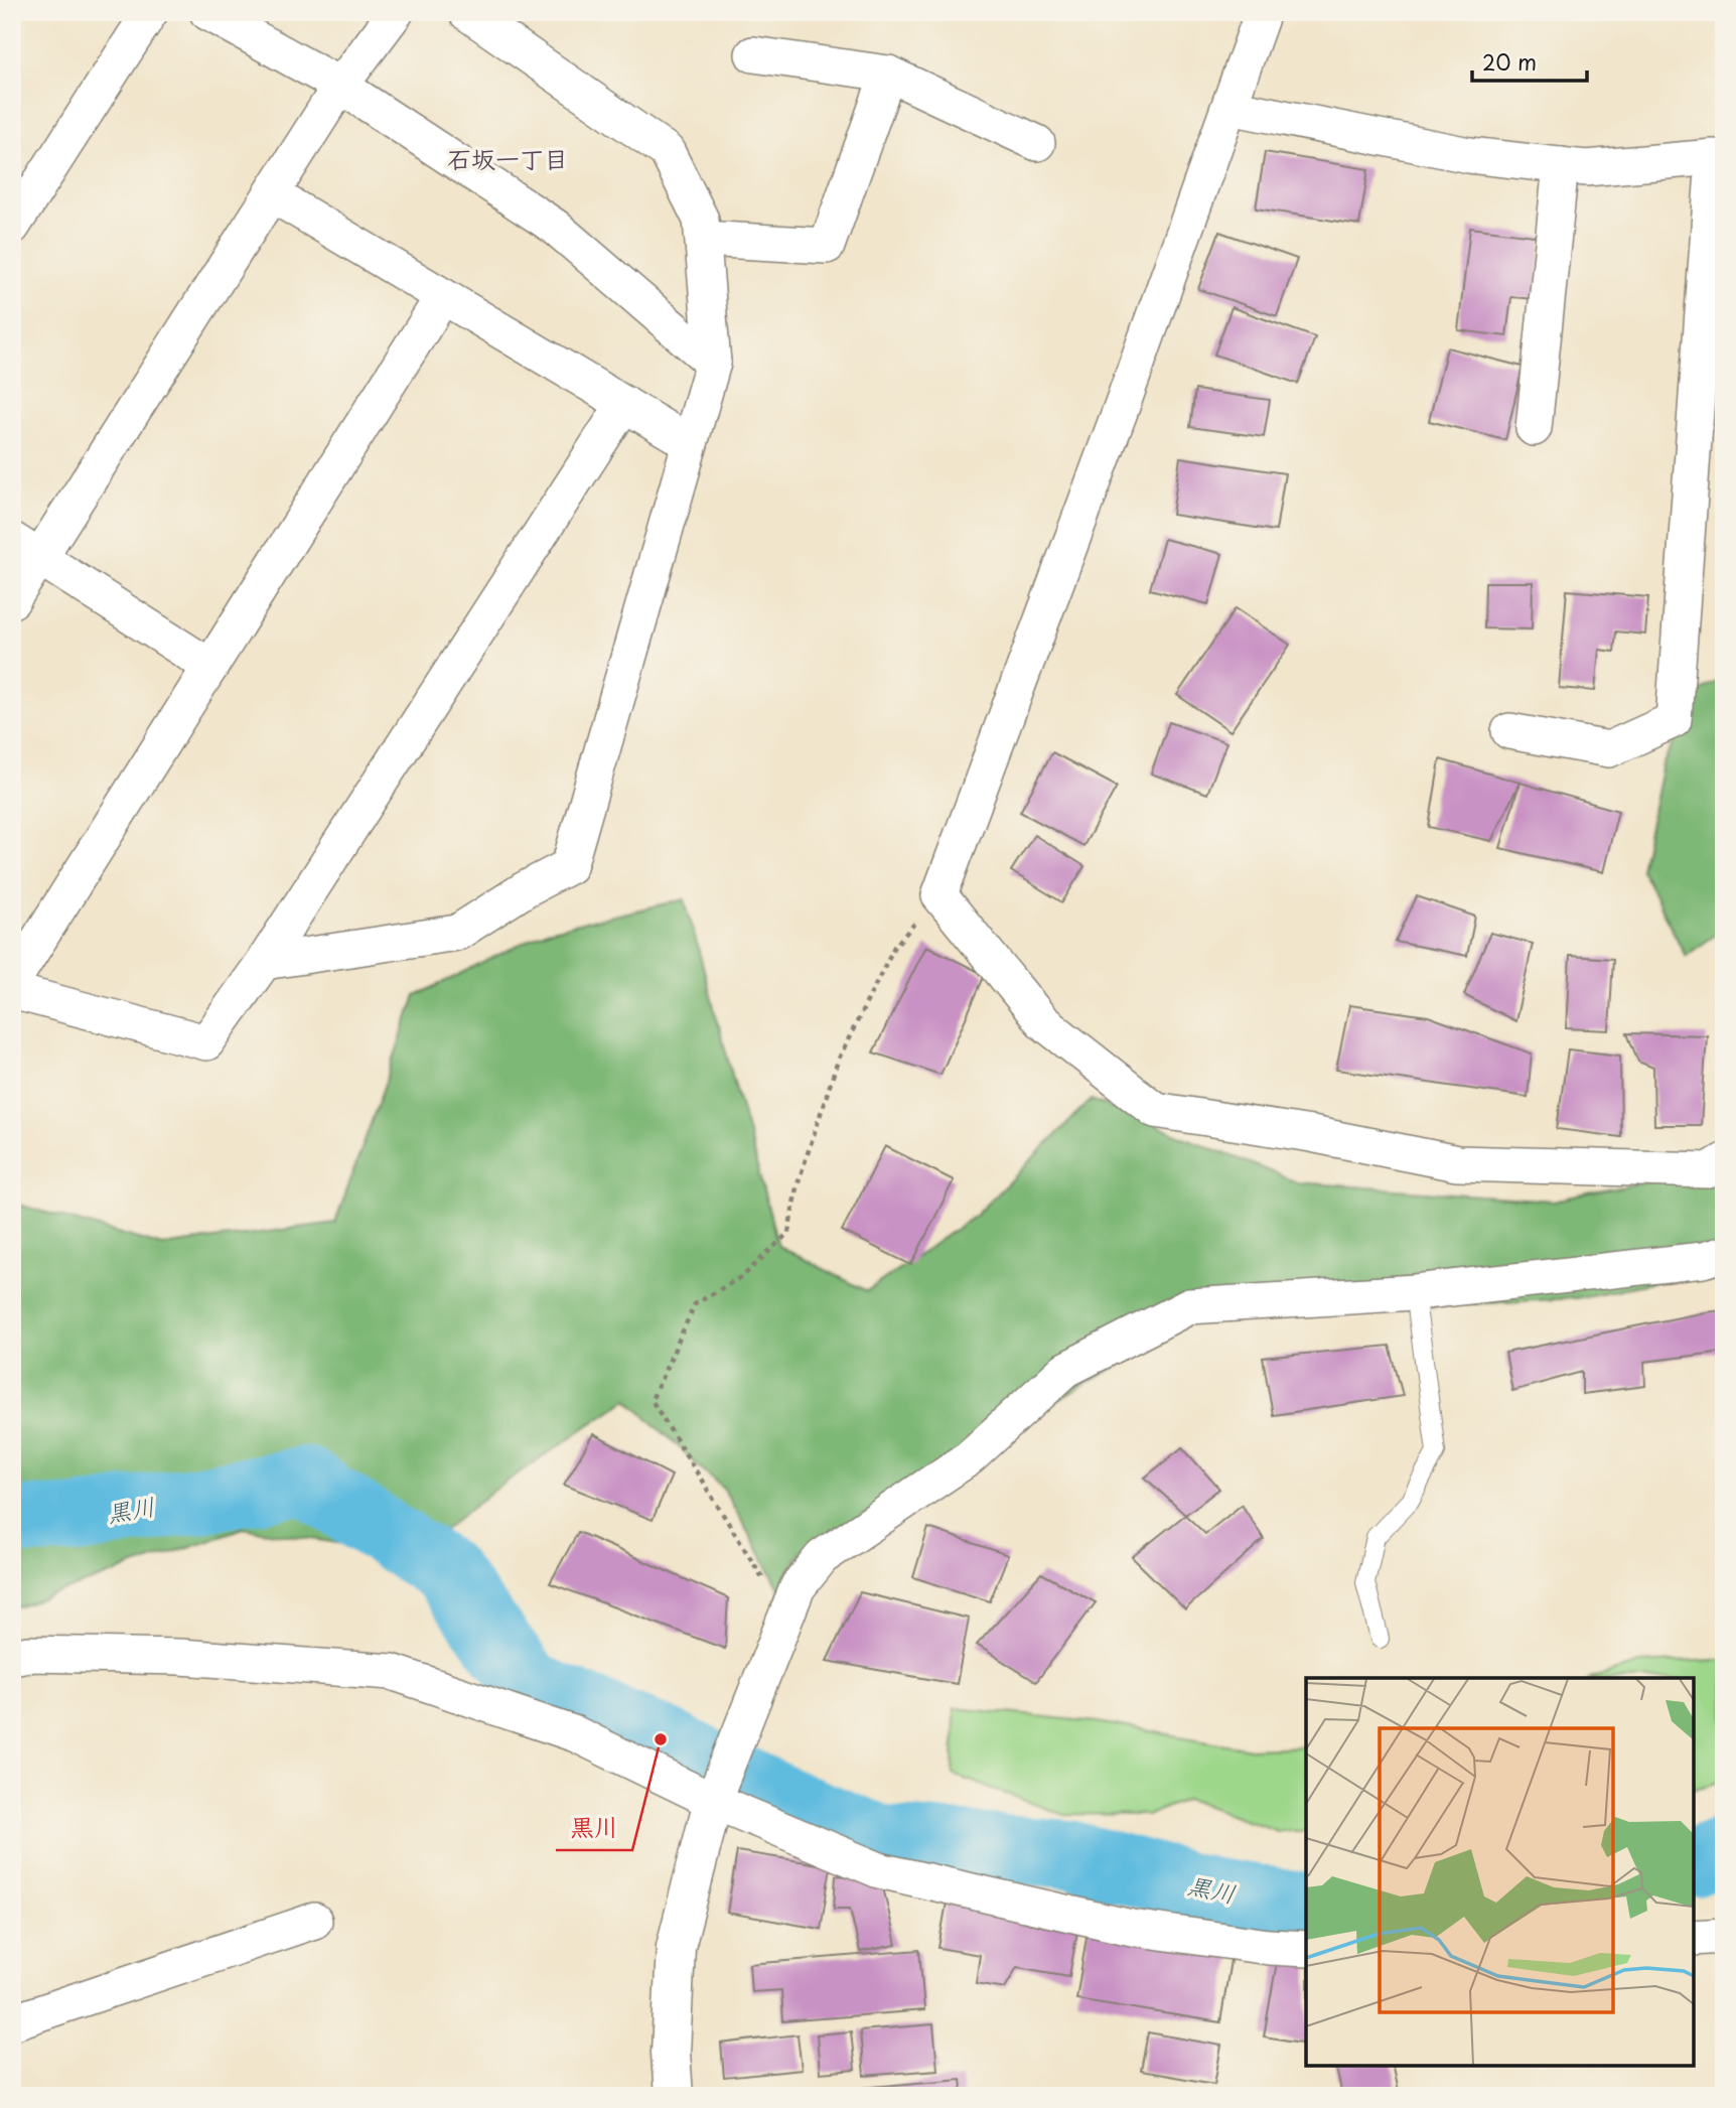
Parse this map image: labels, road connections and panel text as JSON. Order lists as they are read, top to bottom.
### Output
{
  "districts": ["石坂一丁目"],
  "water": ["黒川"],
  "places": ["黒川"],
  "scale_bar": "20 m"
}
